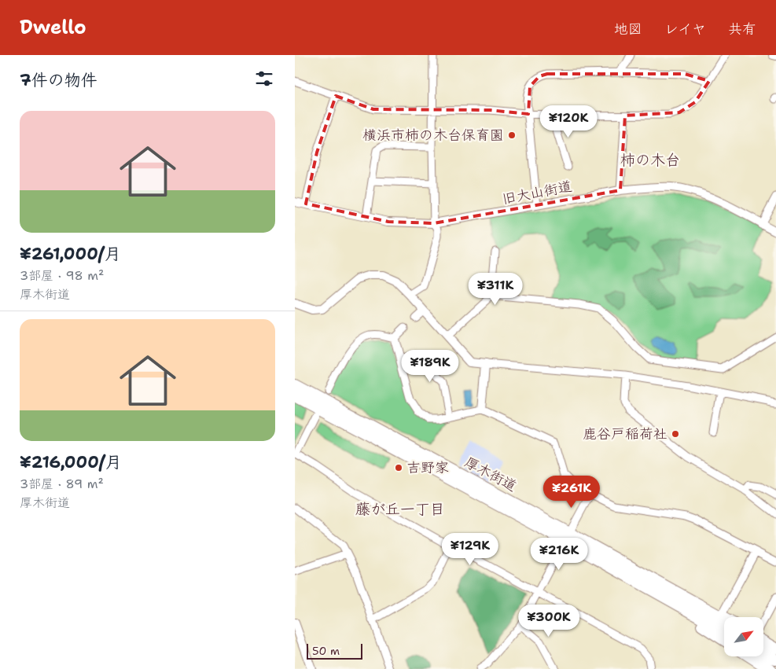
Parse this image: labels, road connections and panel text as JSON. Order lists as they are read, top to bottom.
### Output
{
  "streets": {
    "highway": ["厚木街道"],
    "street": ["旧大山街道"]
  },
  "districts": ["柿の木台", "藤が丘一丁目"],
  "places": ["横浜市柿の木台保育園", "鹿谷戸稲荷社", "吉野家"],
  "scale_bar": "50 m",
  "north": "top right",
  "page": {
    "header": "Dwello",
    "nav": ["地図", "レイヤ", "共有"],
    "heading": "7件の物件",
    "list": [
      {
        "name": "¥261,000/月",
        "note": "3部屋 · 98 m² · 厚木街道"
      },
      {
        "name": "¥216,000/月",
        "note": "3部屋 · 89 m² · 厚木街道"
      }
    ],
    "price": [
      "¥120K",
      "¥311K",
      "¥189K",
      "¥261K",
      "¥129K",
      "¥216K",
      "¥300K"
    ],
    "scale": "50 m"
  }
}
